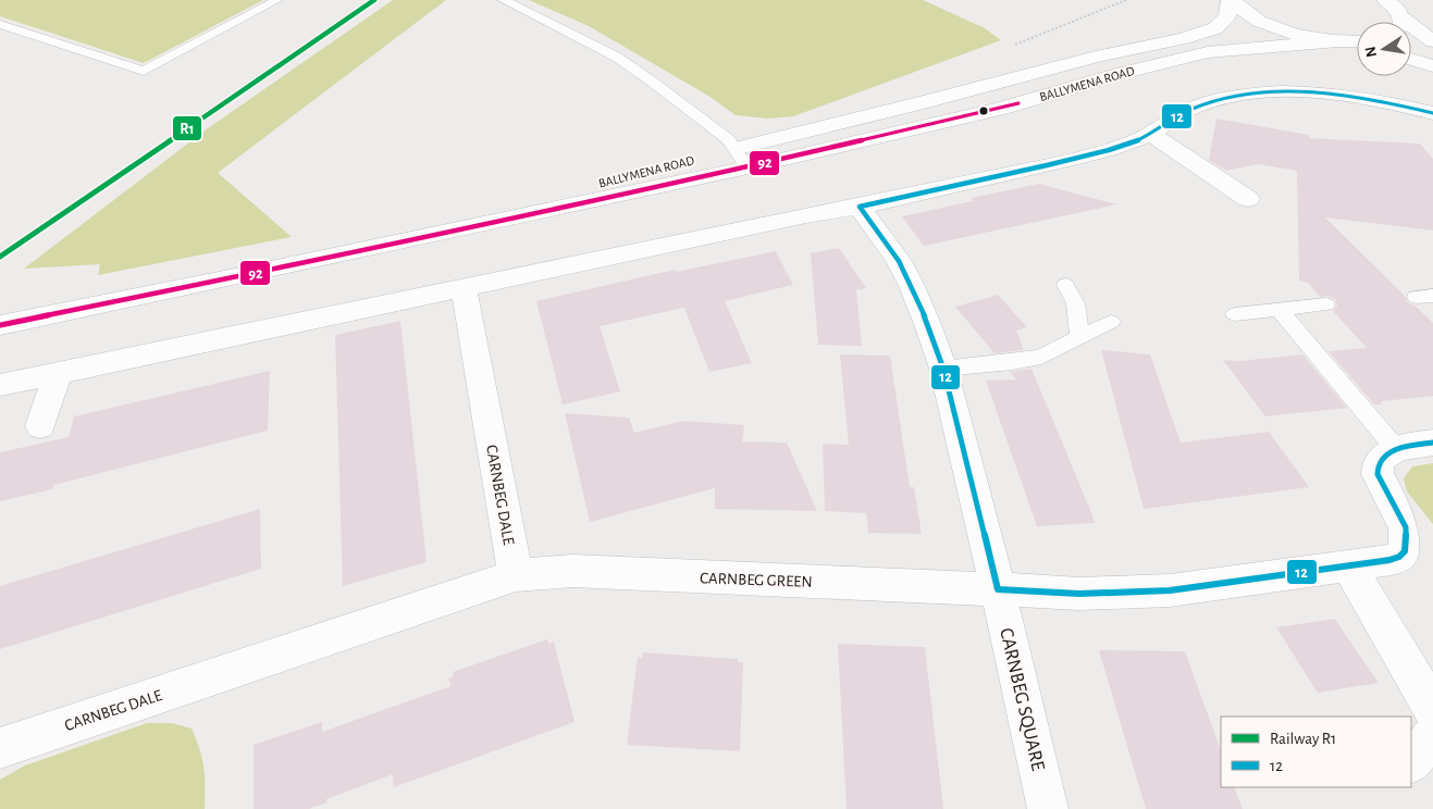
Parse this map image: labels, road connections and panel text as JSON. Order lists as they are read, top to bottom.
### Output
{
  "streets": {
    "main road": [
      "BALLYMENA ROAD",
      "CARNBEG DALE",
      "CARNBEG GREEN",
      "CARNBEG SQUARE"
    ]
  },
  "crossings": [
    ["CARNBEG DALE", "CARNBEG GREEN"],
    ["CARNBEG GREEN", "CARNBEG SQUARE"]
  ],
  "lines": ["rail line R1", "transit line 12", "transit line 92"],
  "legend": ["Railway R1", "12"],
  "north": "left"
}
